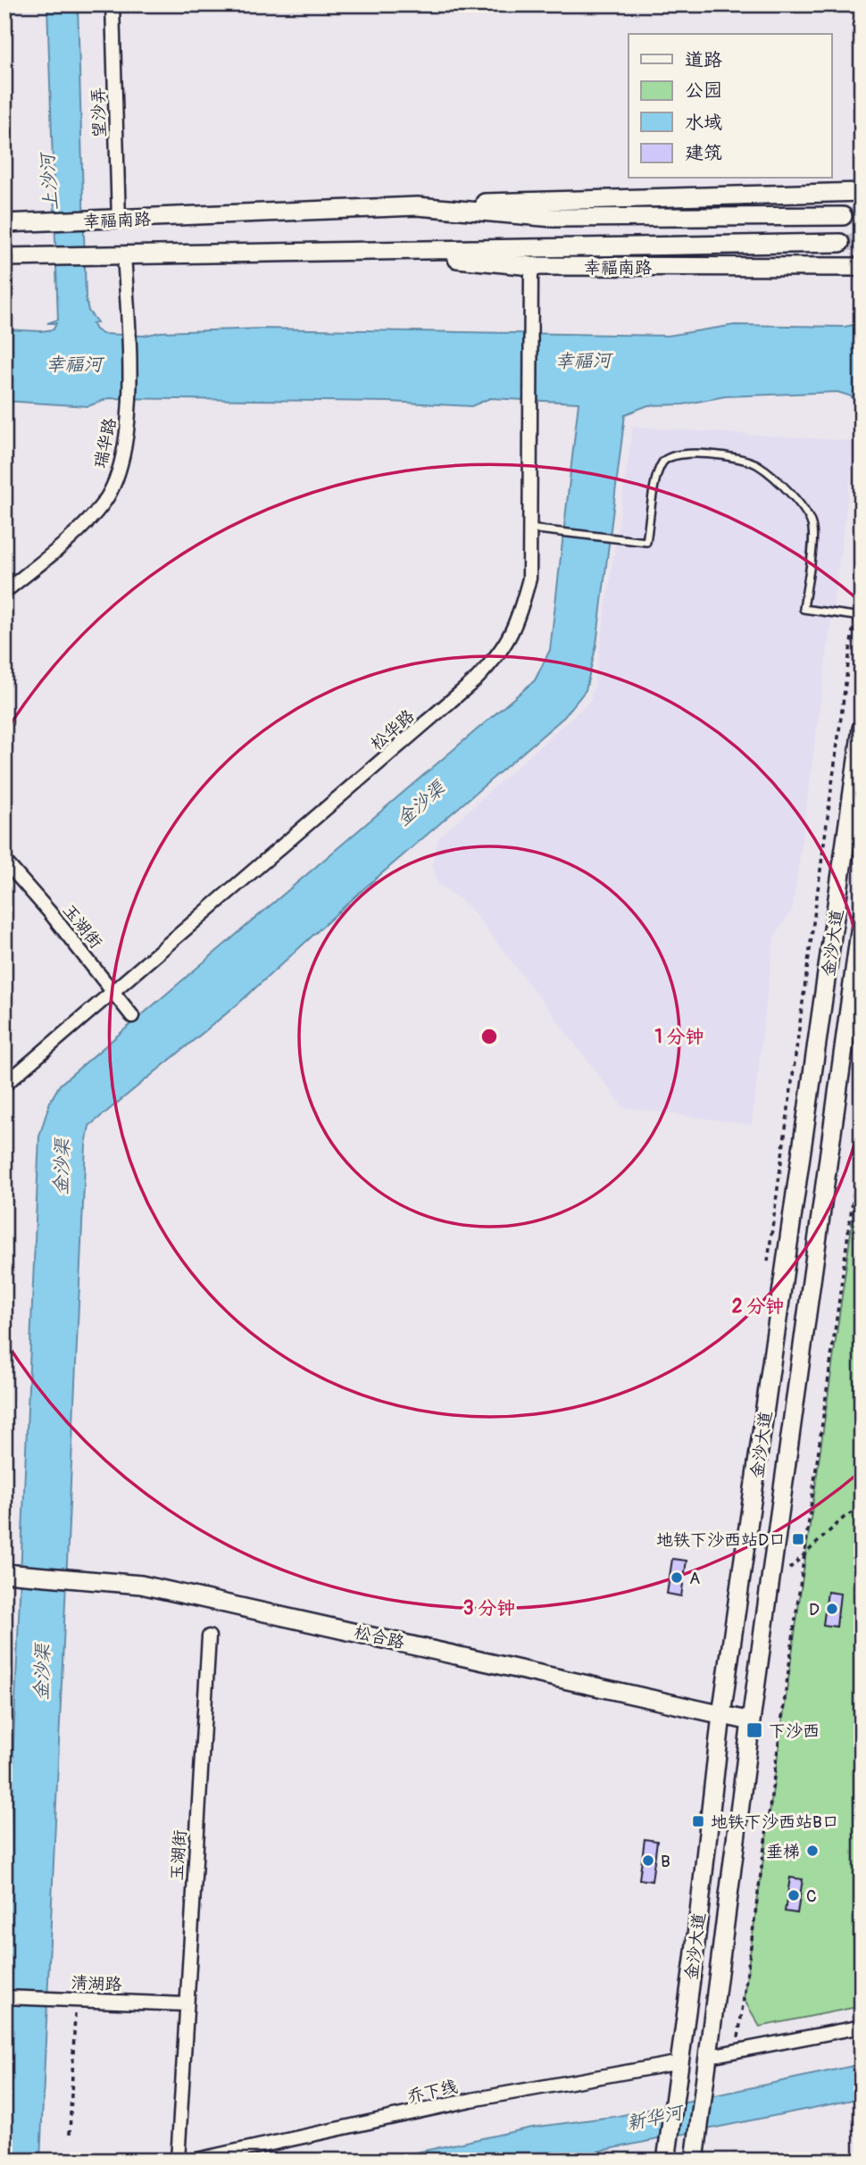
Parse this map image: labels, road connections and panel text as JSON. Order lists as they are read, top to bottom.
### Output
{
  "streets": {
    "main road": ["幸福南路", "金沙大道", "松合路"],
    "street": [
      "望沙弄",
      "瑞华路",
      "松华路",
      "玉湖街",
      "清湖路",
      "乔下线"
    ]
  },
  "crossings": [
    ["望沙弄", "幸福南路"],
    ["幸福南路", "瑞华路"],
    ["幸福南路", "松华路"],
    ["松华路", "玉湖街"],
    ["玉湖街", "清湖路"],
    ["金沙大道", "松合路"],
    ["金沙大道", "乔下线"]
  ],
  "water": [
    "上沙河",
    "幸福河",
    "金沙渠",
    "新华河"
  ],
  "places": {
    "transit": ["地铁下沙西站D口", "下沙西", "地铁下沙西站B口"],
    "other": [
      "A",
      "D",
      "垂梯",
      "B",
      "C"
    ]
  },
  "legend": [
    "道路",
    "公园",
    "水域",
    "建筑"
  ],
  "rings": ["1 分钟", "2 分钟", "3 分钟"]
}
